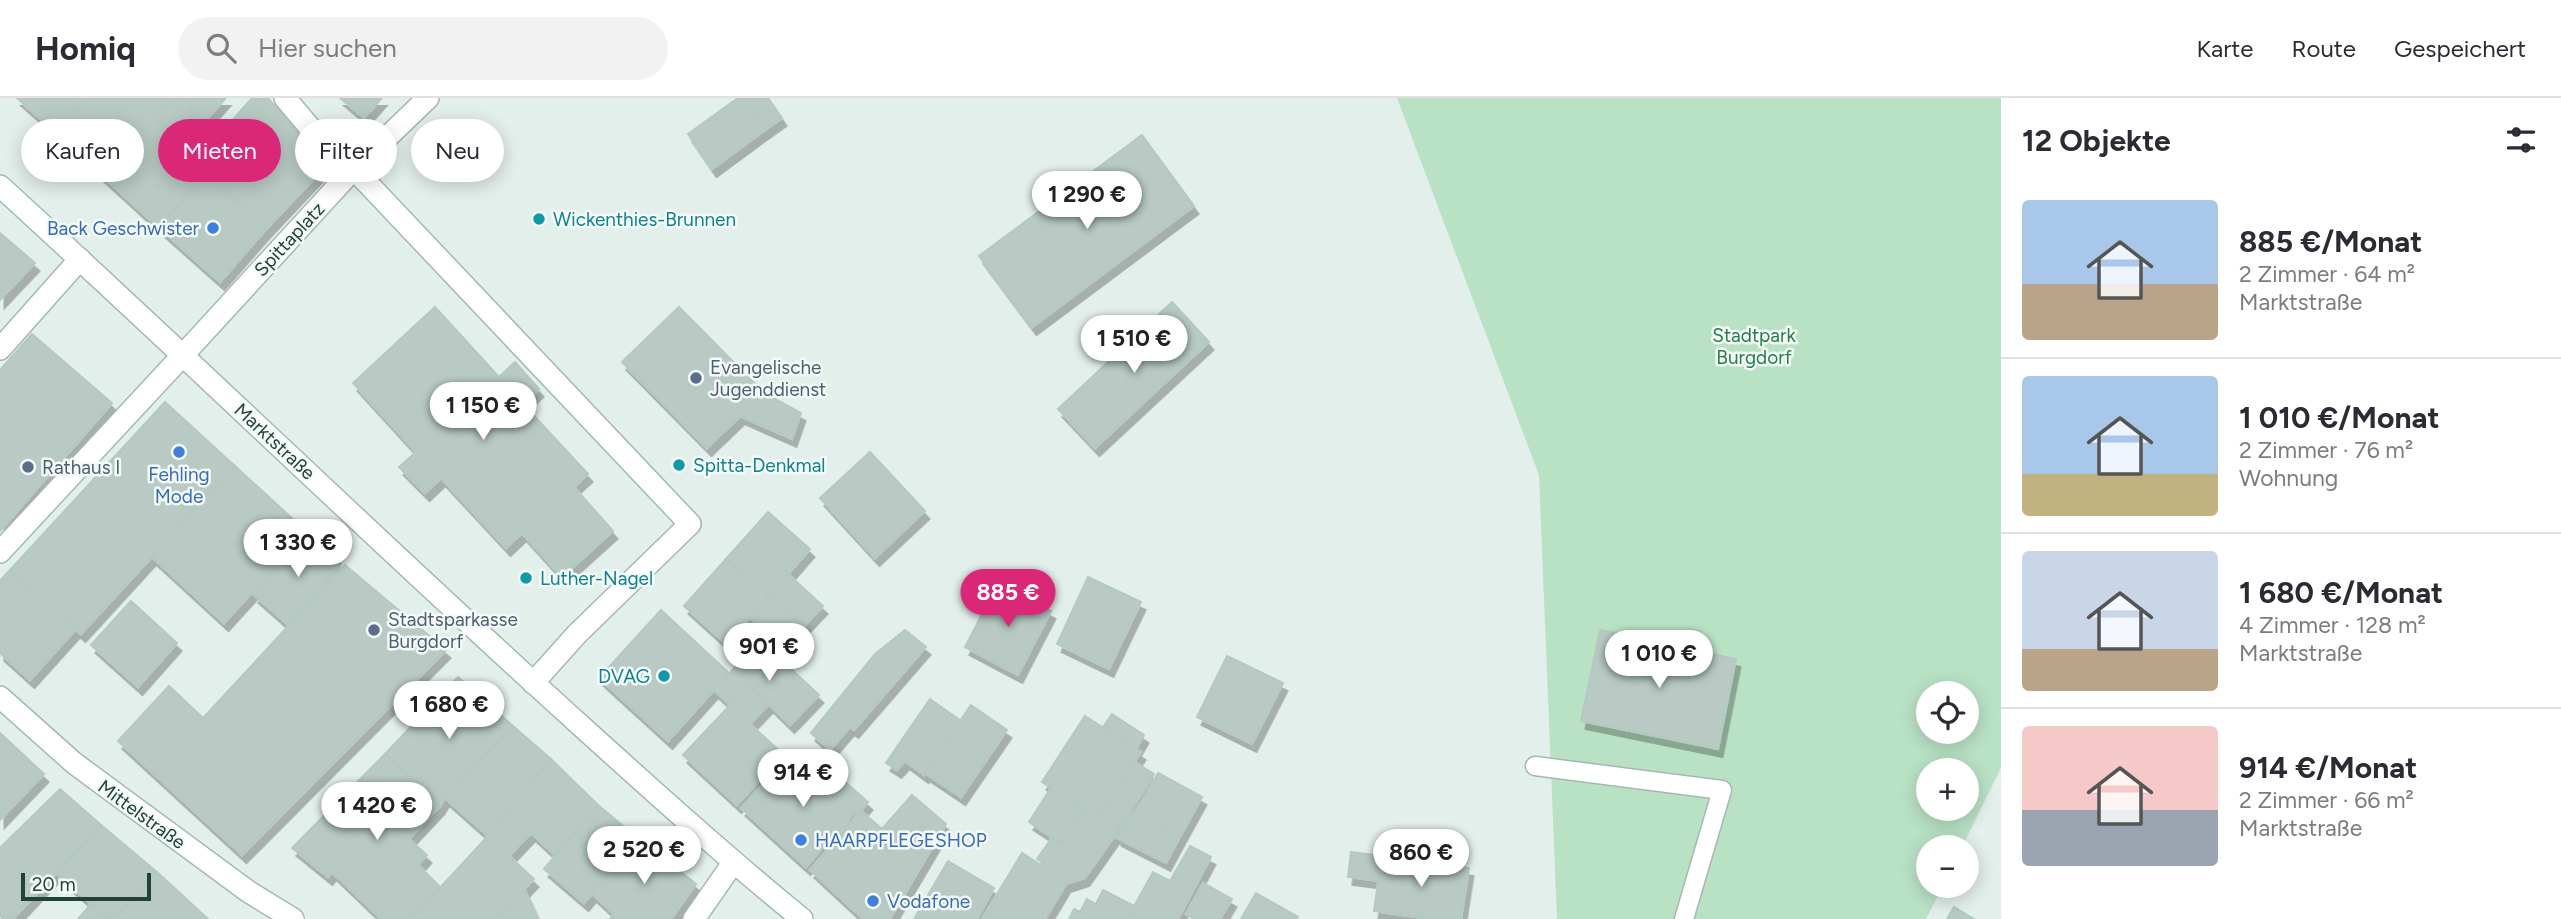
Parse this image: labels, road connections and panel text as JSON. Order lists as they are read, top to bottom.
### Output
{
  "streets": {
    "street": ["Spittaplatz", "Marktstraße", "Mittelstraße"]
  },
  "crossings": [
    ["Spittaplatz", "Marktstraße"]
  ],
  "parks": ["Stadtpark Burgdorf"],
  "places": [
    "Wickenthies-Brunnen",
    "Back Geschwister",
    "Evangelische Jugenddienst",
    "Fehling Mode",
    "Spitta-Denkmal",
    "Rathaus I",
    "Luther-Nagel",
    "Stadtsparkasse Burgdorf",
    "DVAG",
    "HAARPFLEGESHOP",
    "Vodafone"
  ],
  "scale_bar": "20 m",
  "page": {
    "header": "Homiq",
    "search": "Hier suchen",
    "nav": ["Karte", "Route", "Gespeichert"],
    "heading": "12 Objekte",
    "chip": [
      "Kaufen",
      "Mieten",
      "Filter",
      "Neu"
    ],
    "price": [
      "1 290 €",
      "1 510 €",
      "1 150 €",
      "1 330 €",
      "885 €",
      "901 €",
      "1 010 €",
      "1 680 €",
      "914 €",
      "1 420 €",
      "2 520 €",
      "860 €"
    ],
    "list": [
      {
        "name": "885 €/Monat",
        "note": "2 Zimmer · 64 m² · Marktstraße"
      },
      {
        "name": "1 010 €/Monat",
        "note": "2 Zimmer · 76 m² · Wohnung"
      },
      {
        "name": "1 680 €/Monat",
        "note": "4 Zimmer · 128 m² · Marktstraße"
      },
      {
        "name": "914 €/Monat",
        "note": "2 Zimmer · 66 m² · Marktstraße"
      }
    ],
    "map_buttons": ["+", "−"],
    "scale": "20 m"
  }
}
